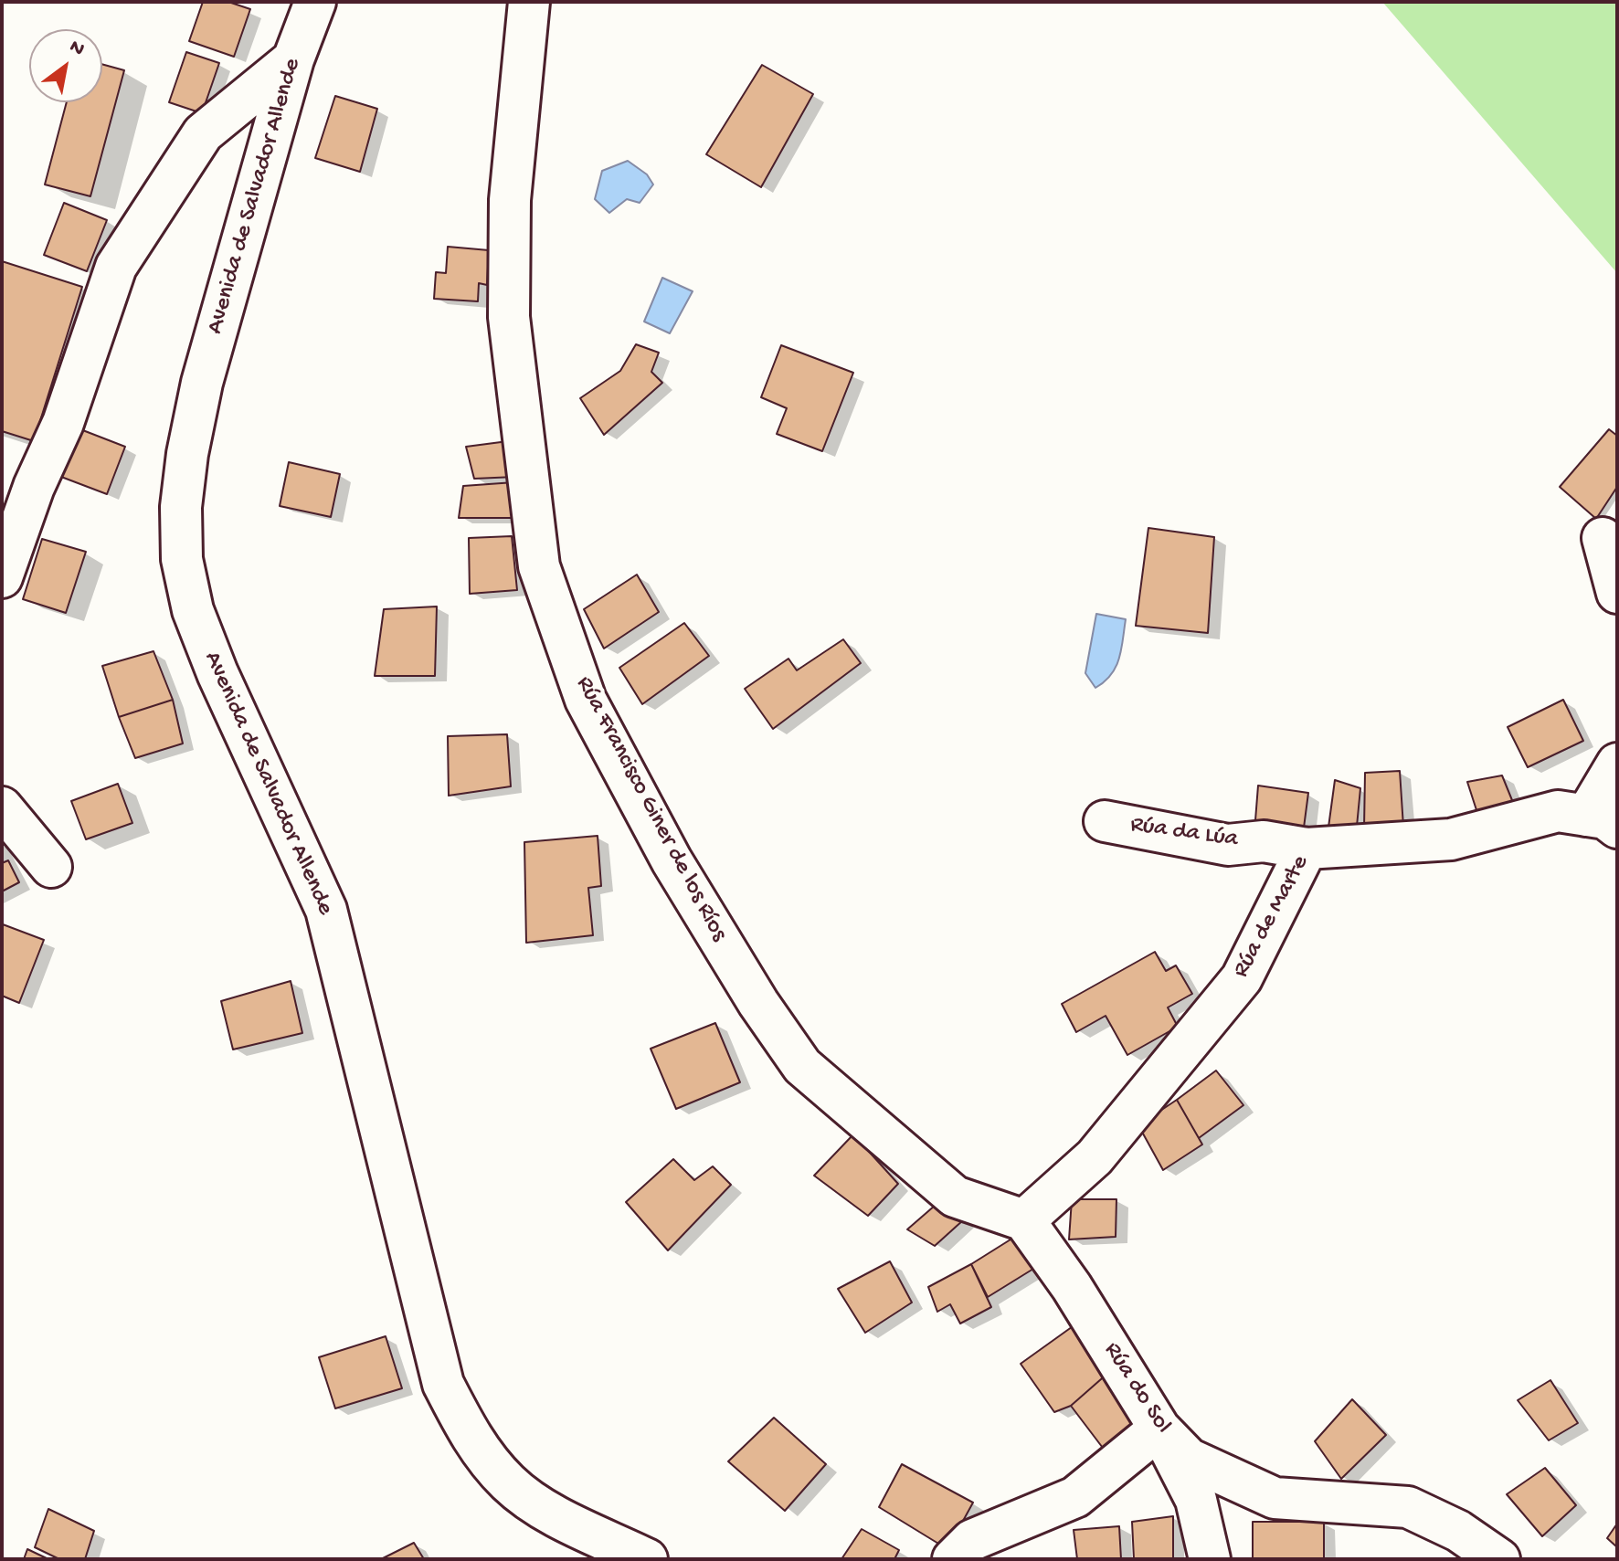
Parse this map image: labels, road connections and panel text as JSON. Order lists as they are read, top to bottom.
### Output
{
  "streets": {
    "street": [
      "Avenida de Salvador Allende",
      "Rúa Francisco Giner de los Ríos",
      "Rúa da Lúa",
      "Rúa de Marte",
      "Rúa do Sol"
    ]
  },
  "crossings": [
    ["Rúa Francisco Giner de los Ríos", "Rúa de Marte"],
    ["Rúa Francisco Giner de los Ríos", "Rúa do Sol"],
    ["Rúa da Lúa", "Rúa de Marte"],
    ["Rúa de Marte", "Rúa do Sol"]
  ],
  "north": "top right"
}
